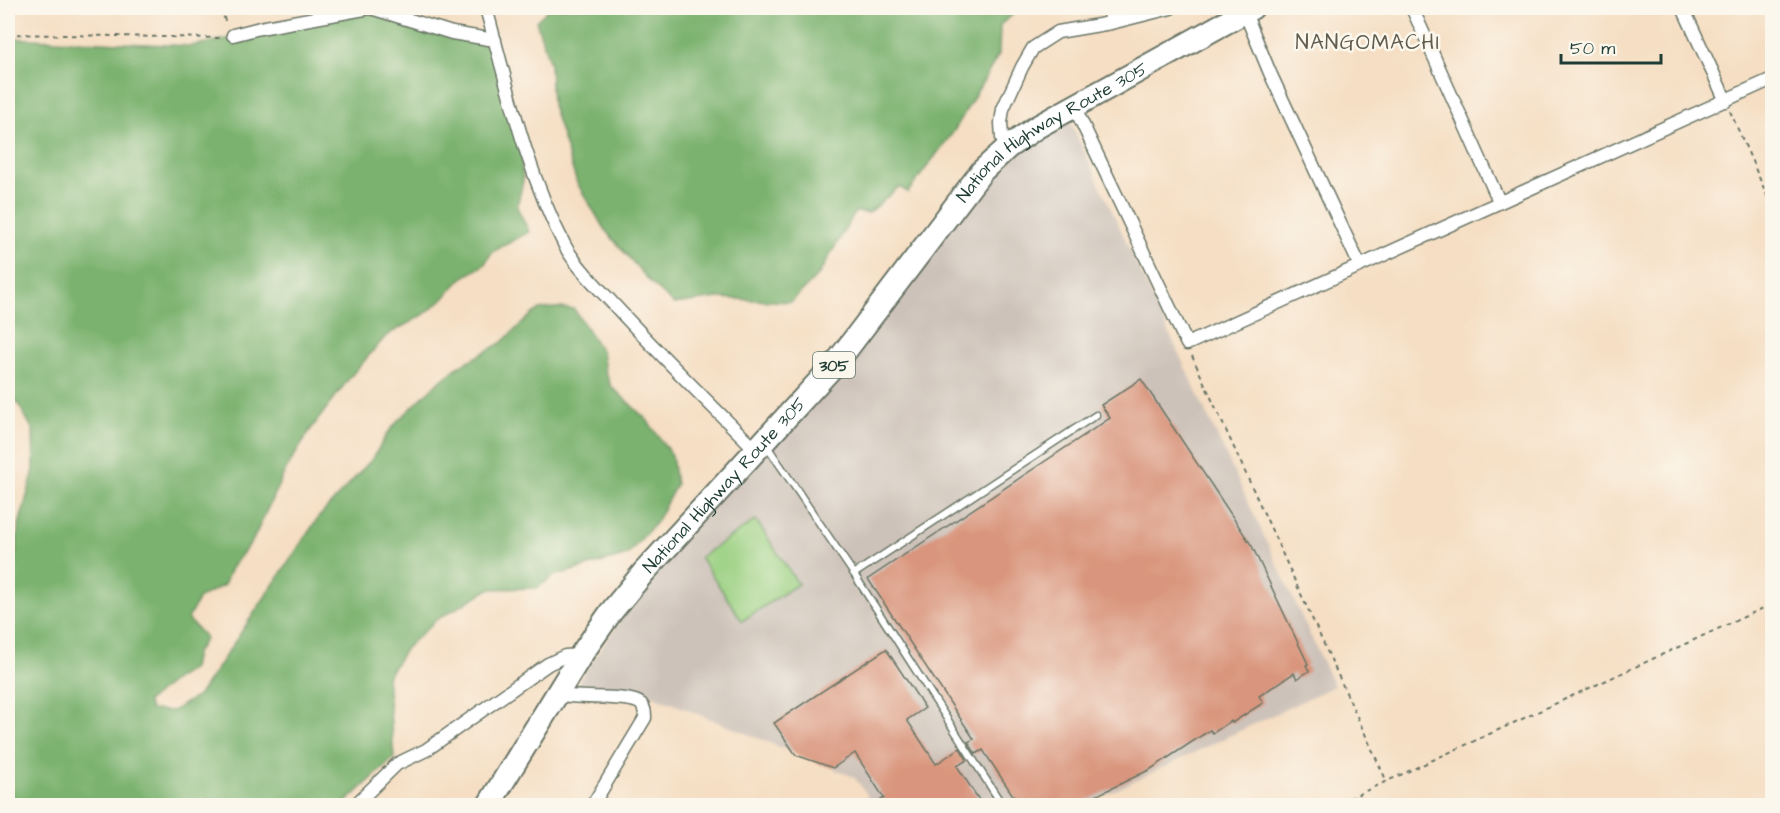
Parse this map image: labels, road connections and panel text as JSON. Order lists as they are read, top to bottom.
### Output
{
  "streets": {
    "highway": ["National Highway Route 305", "305"]
  },
  "districts": ["NANGOMACHI"],
  "scale_bar": "50 m"
}
